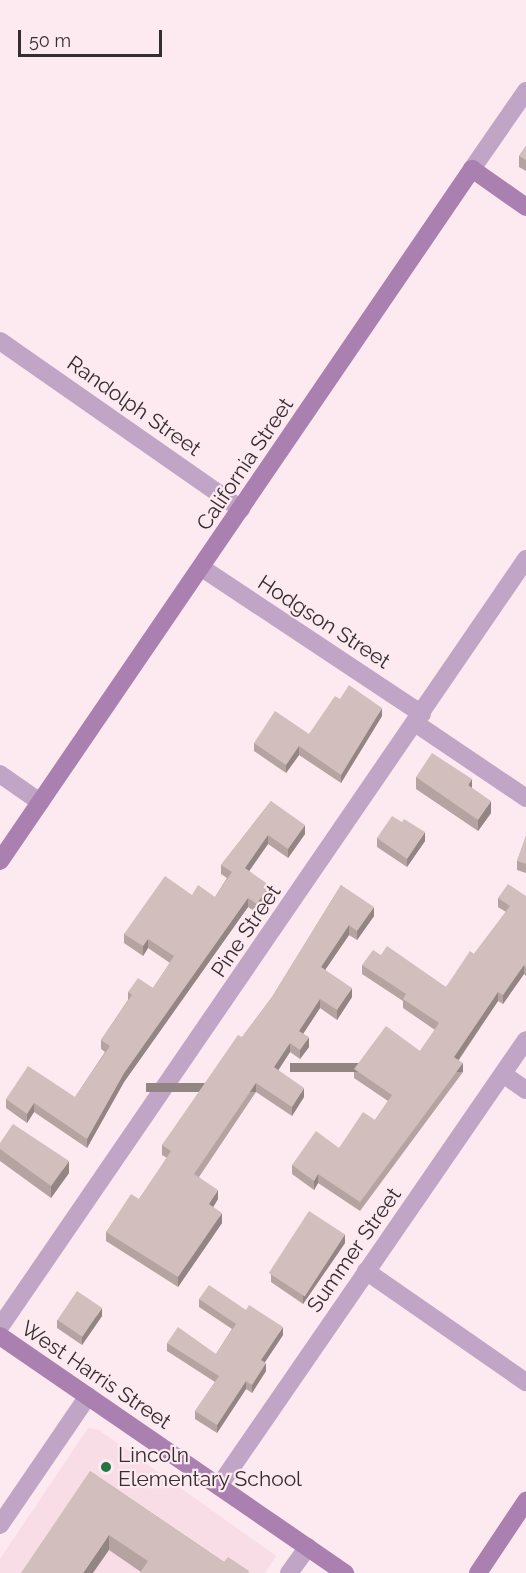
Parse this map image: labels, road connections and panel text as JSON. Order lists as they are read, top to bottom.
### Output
{
  "streets": {
    "street": [
      "Randolph Street",
      "California Street",
      "Hodgson Street",
      "Pine Street",
      "Summer Street",
      "West Harris Street"
    ]
  },
  "crossings": [
    ["Randolph Street", "California Street"],
    ["California Street", "Hodgson Street"],
    ["Hodgson Street", "Pine Street"],
    ["Summer Street", "West Harris Street"]
  ],
  "places": ["Lincoln Elementary School"],
  "scale_bar": "50 m"
}
